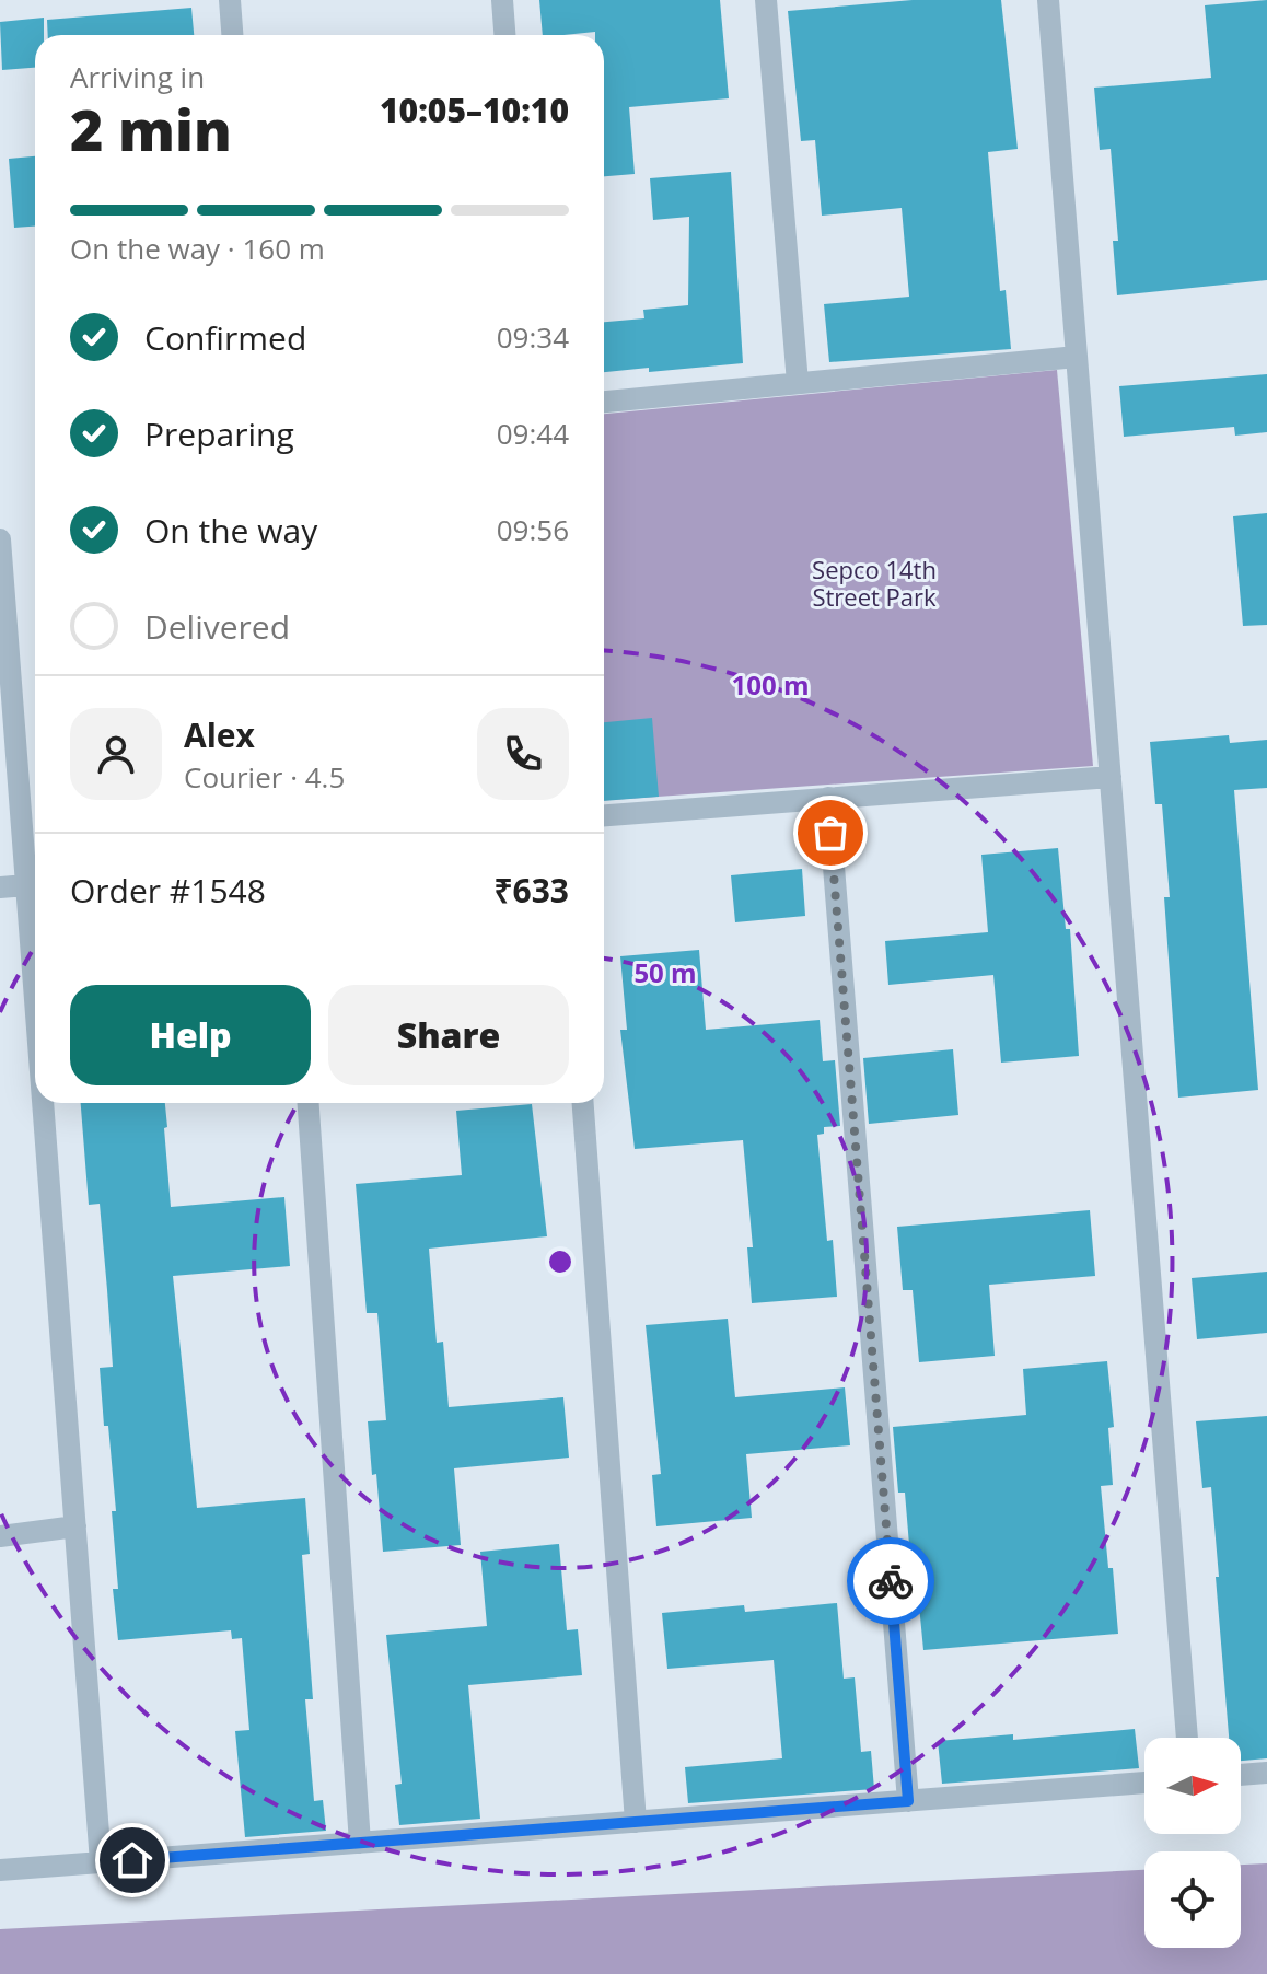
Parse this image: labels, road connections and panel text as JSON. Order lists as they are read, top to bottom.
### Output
{
  "parks": ["Sepco 14th Street Park"],
  "north": "right",
  "page": {
    "heading": ["2 min", "Arriving in", "10:05–10:10"],
    "panel": [
      "Alex",
      "Courier · 4.5",
      "Order #1548",
      "₹633"
    ],
    "bar": "On the way · 160 m",
    "list": [
      ["Confirmed", "09:34"],
      ["Preparing", "09:44"],
      ["On the way", "09:56"],
      "Delivered"
    ],
    "buttons": ["Help", "Share"]
  },
  "rings": ["100 m", "50 m"]
}
